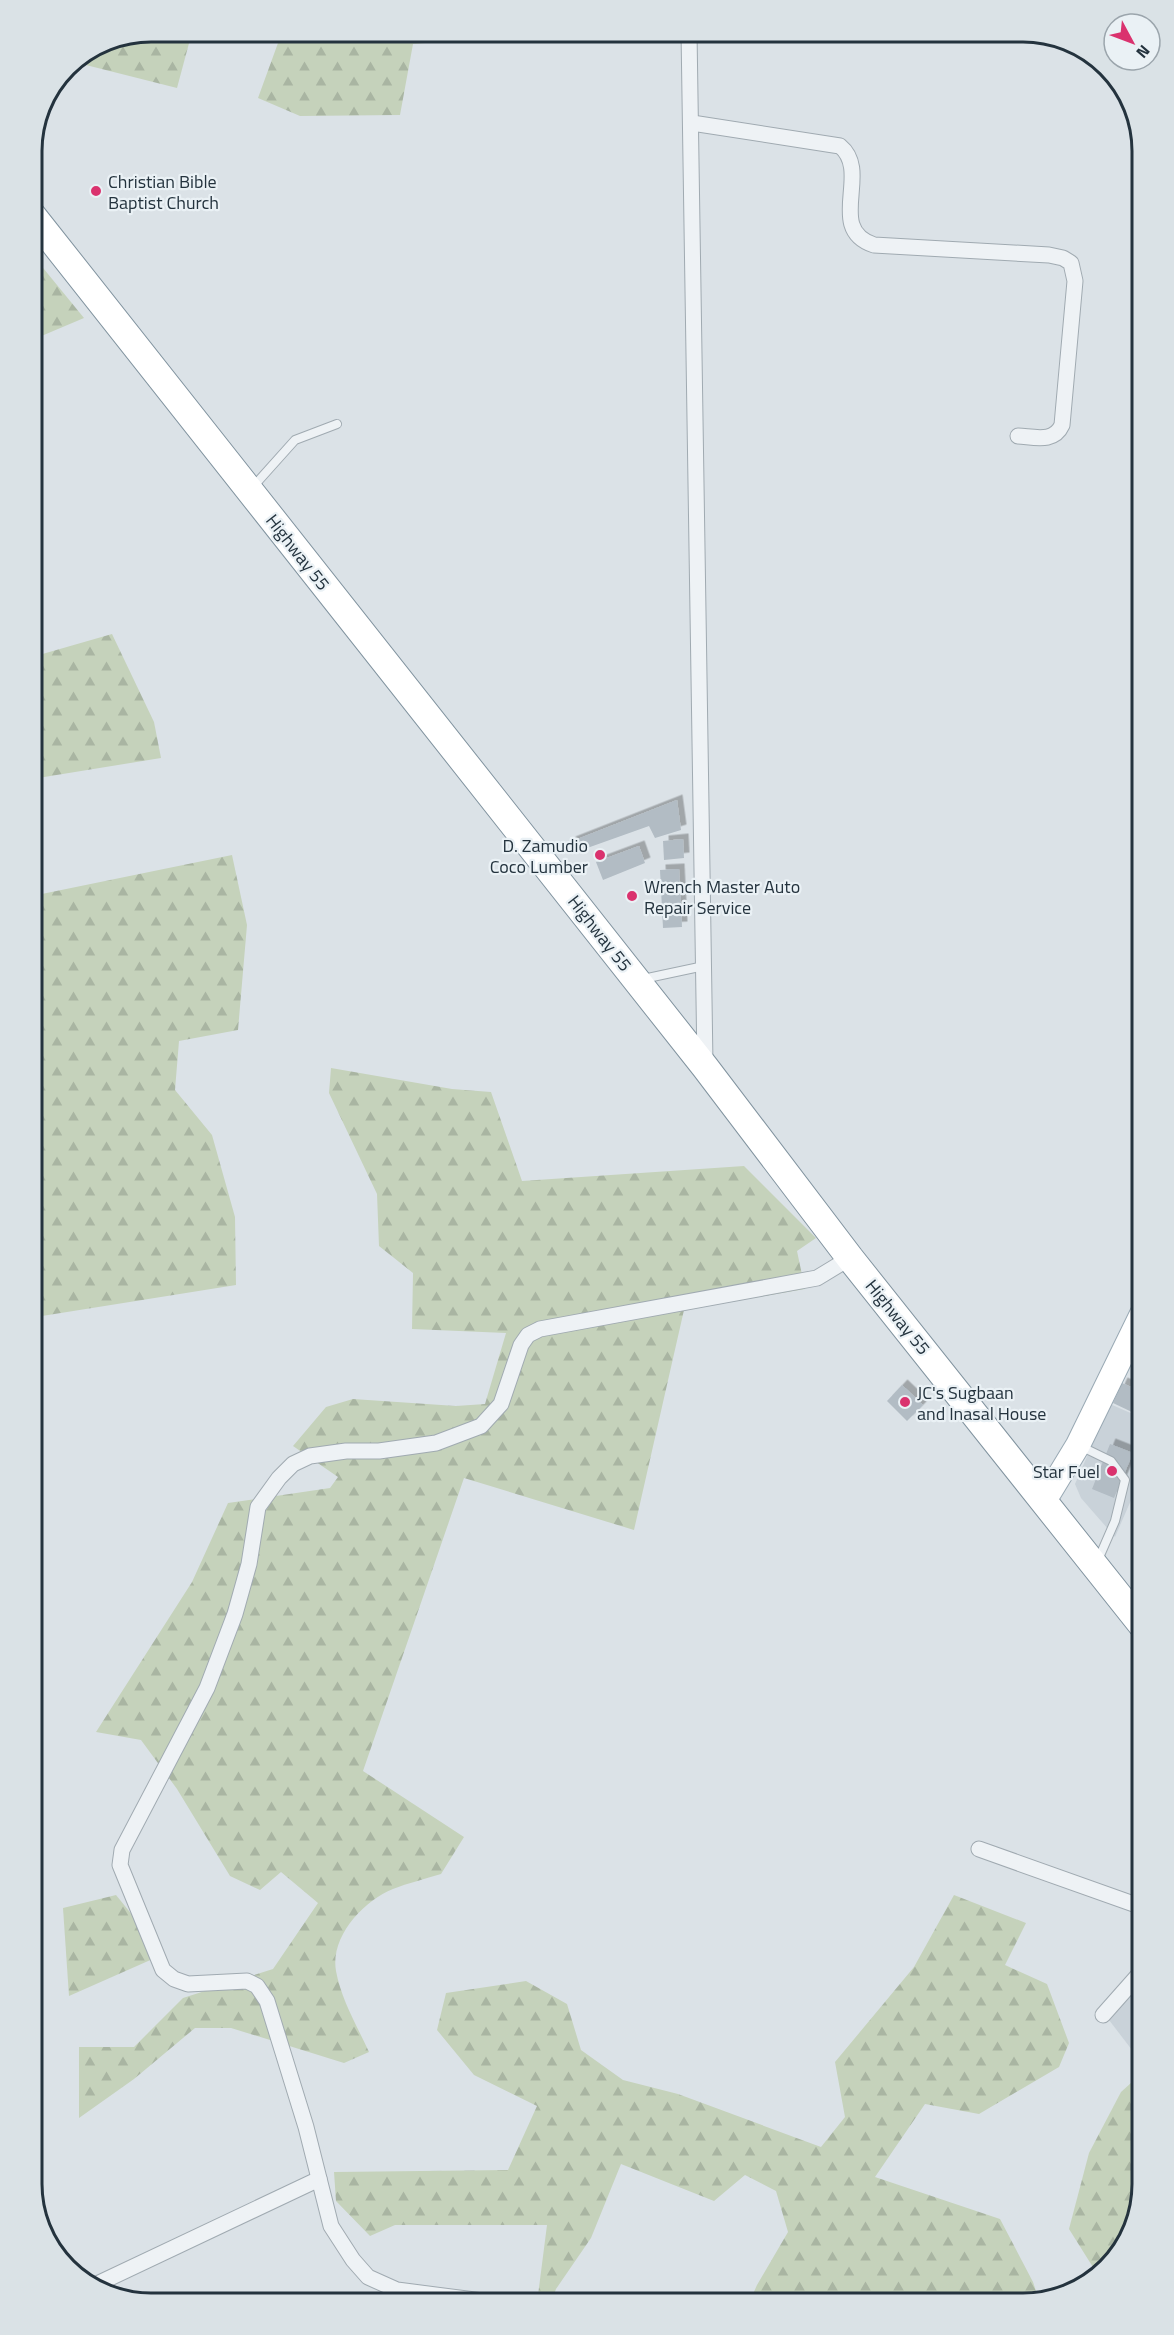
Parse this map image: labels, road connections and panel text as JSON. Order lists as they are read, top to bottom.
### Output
{
  "streets": {
    "highway": ["Highway 55"]
  },
  "places": [
    "Christian Bible Baptist Church",
    "D. Zamudio Coco Lumber",
    "Wrench Master Auto Repair Service",
    "JC's Sugbaan and Inasal House",
    "Star Fuel"
  ],
  "north": "bottom right"
}
